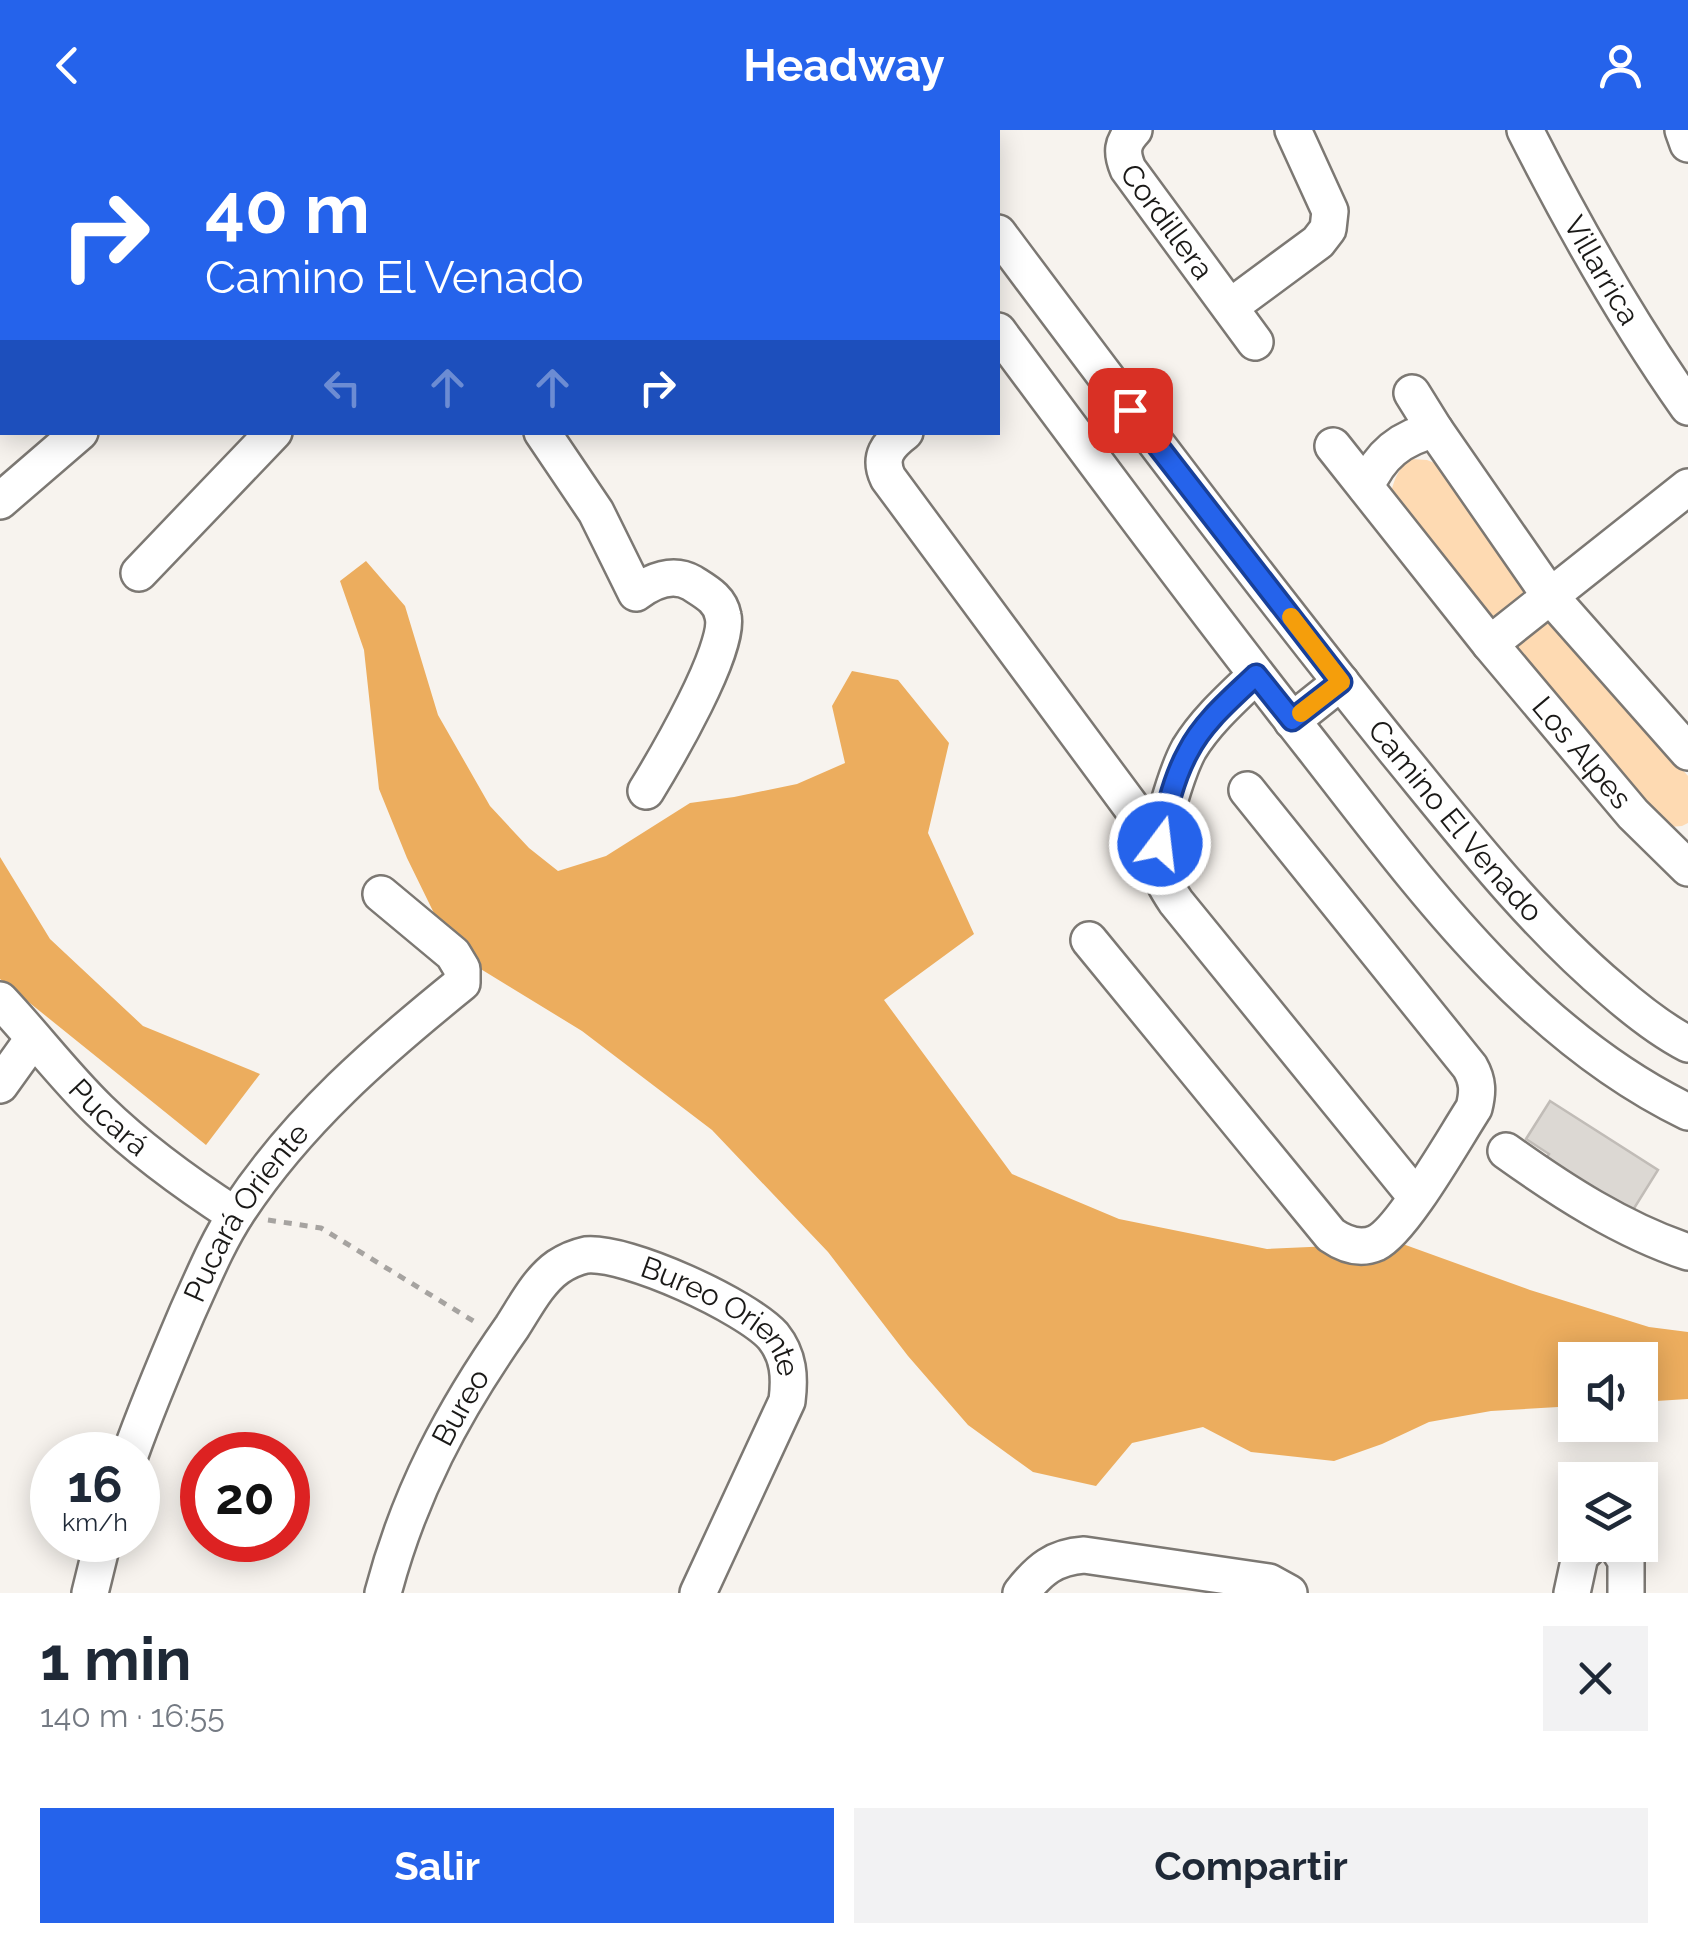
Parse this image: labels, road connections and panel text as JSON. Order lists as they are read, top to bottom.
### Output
{
  "streets": {
    "street": [
      "Cordillera",
      "Villarrica",
      "Los Alpes",
      "Camino El Venado",
      "Pucará",
      "Pucará Oriente",
      "Bureo Oriente",
      "Bureo"
    ]
  },
  "crossings": [
    ["Pucará", "Pucará Oriente"],
    ["Bureo Oriente", "Bureo"]
  ],
  "page": {
    "header": "Headway",
    "turn": ["40 m", "Camino El Venado"],
    "speed": "16 km/h",
    "limit": "20",
    "heading": ["1 min", "140 m · 16:55"],
    "buttons": ["Salir", "Compartir"]
  }
}
